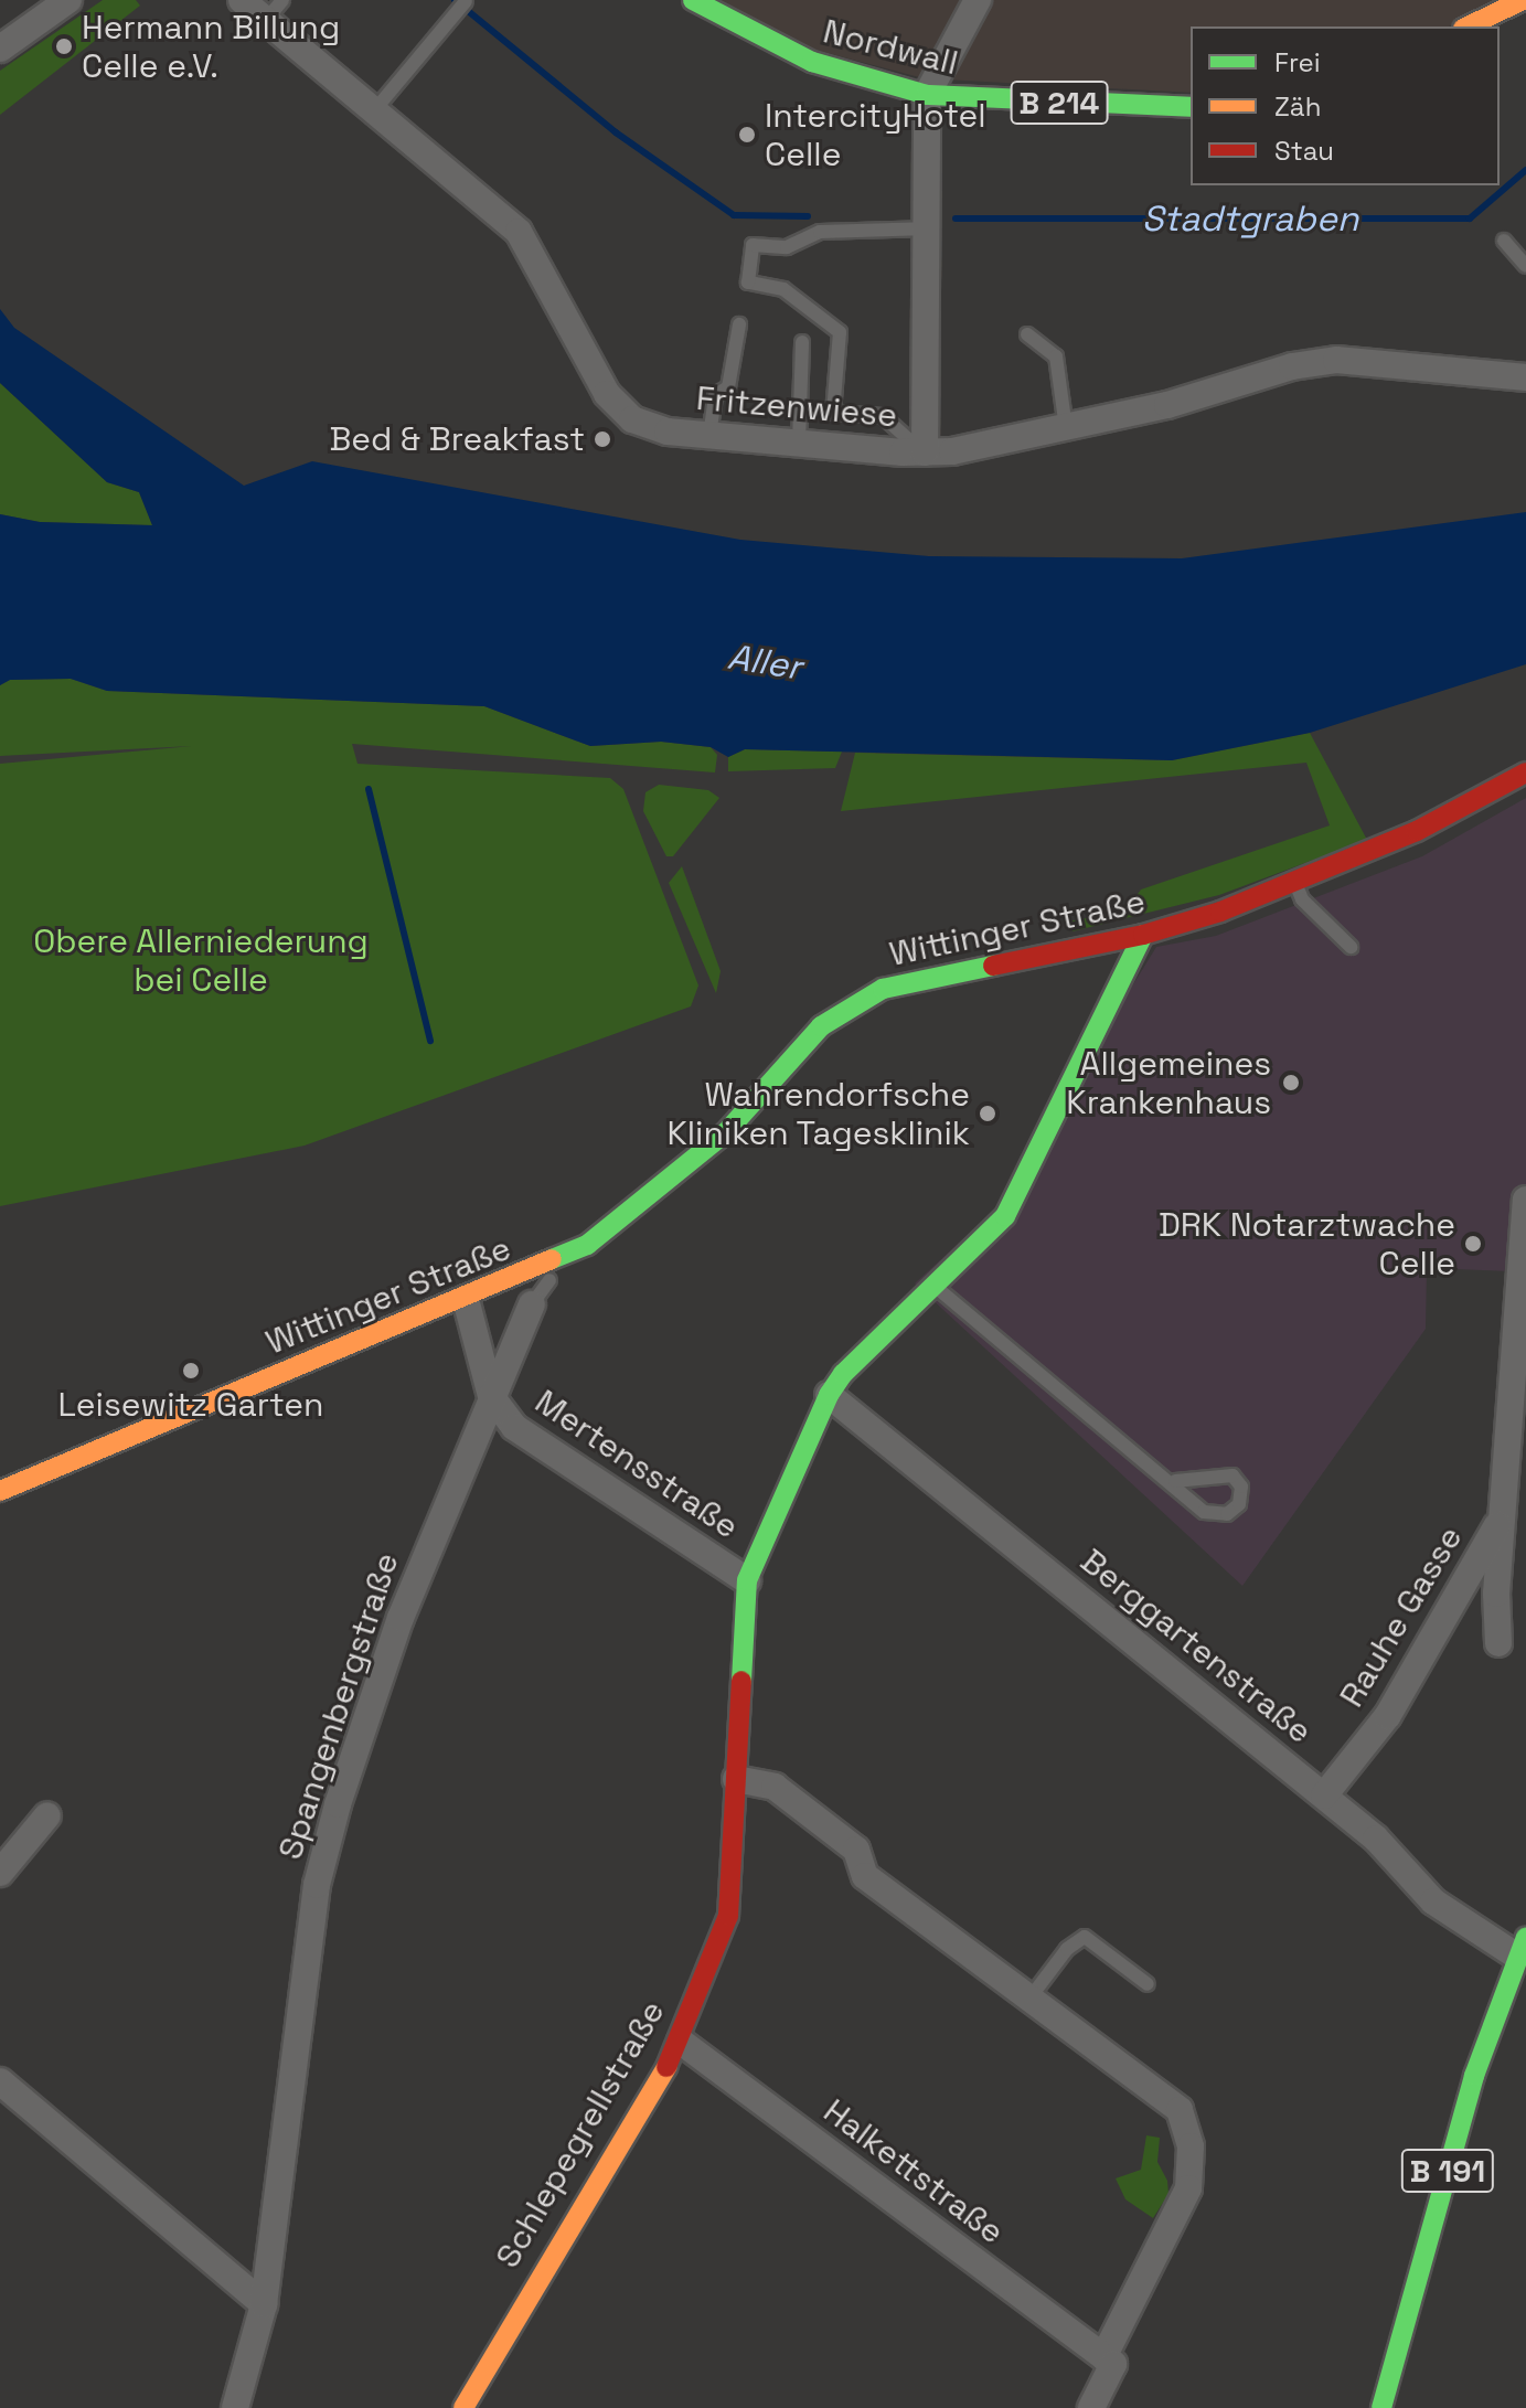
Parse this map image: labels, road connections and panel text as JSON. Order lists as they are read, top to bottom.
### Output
{
  "streets": {
    "street": [
      "Nordwall",
      "B 214",
      "Fritzenwiese",
      "Wittinger Straße",
      "Mertensstraße",
      "Rauhe Gasse",
      "Berggartenstraße",
      "Spangenbergstraße",
      "Schlepegrellstraße",
      "B 191",
      "Halkettstraße"
    ]
  },
  "crossings": [
    ["Wittinger Straße", "Mertensstraße"],
    ["Wittinger Straße", "Schlepegrellstraße"],
    ["Mertensstraße", "Spangenbergstraße"],
    ["Mertensstraße", "Schlepegrellstraße"],
    ["Rauhe Gasse", "Berggartenstraße"],
    ["Berggartenstraße", "Schlepegrellstraße"],
    ["Berggartenstraße", "B 191"],
    ["Schlepegrellstraße", "Halkettstraße"]
  ],
  "water": ["Stadtgraben", "Aller"],
  "parks": ["Obere Allerniederung bei Celle"],
  "places": [
    "Hermann Billung Celle e.V.",
    "IntercityHotel Celle",
    "Bed & Breakfast",
    "Allgemeines Krankenhaus",
    "Wahrendorfsche Kliniken Tagesklinik",
    "DRK Notarztwache Celle",
    "Leisewitz Garten"
  ],
  "legend": ["Frei", "Zäh", "Stau"]
}
